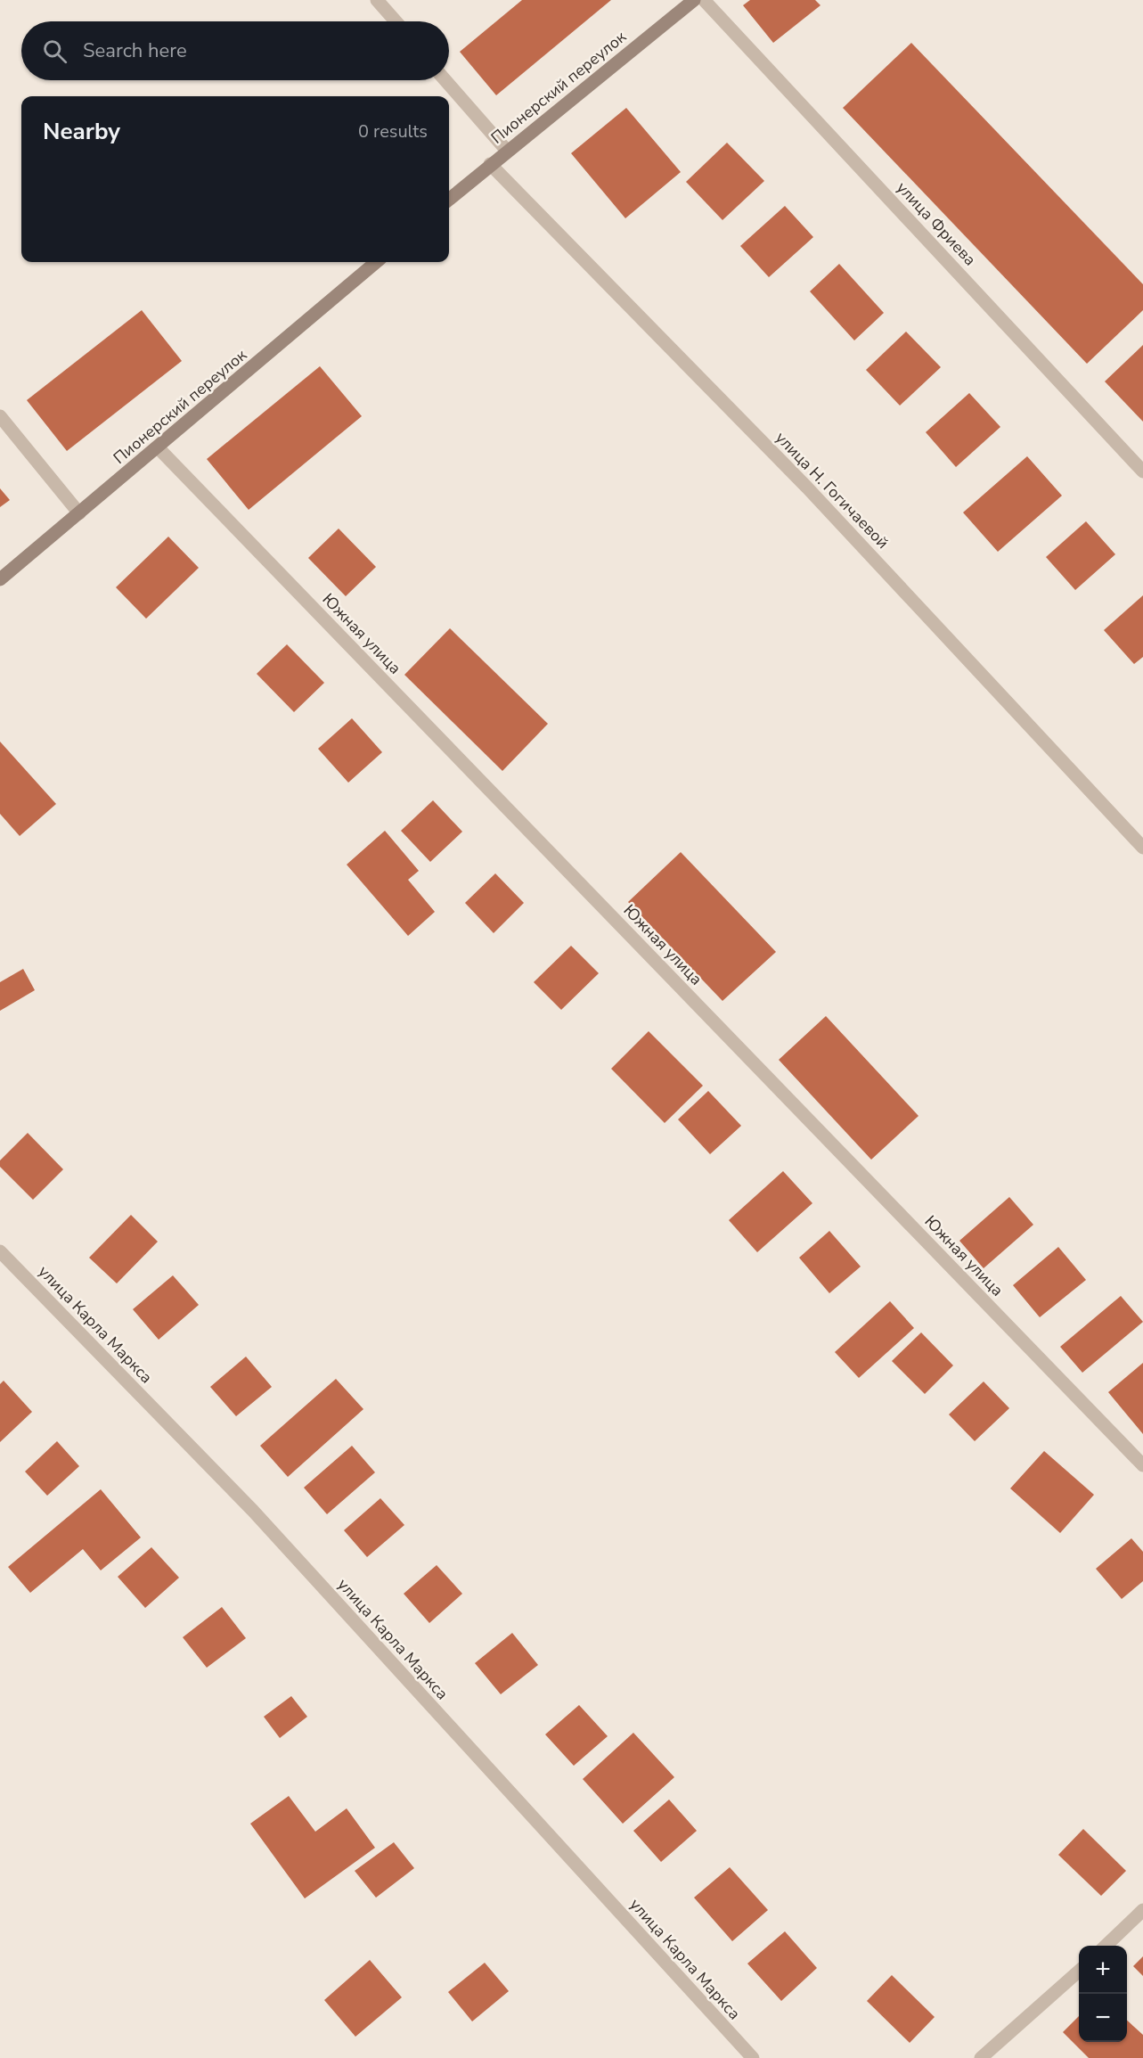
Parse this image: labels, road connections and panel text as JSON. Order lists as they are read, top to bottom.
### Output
{
  "streets": {
    "street": [
      "Пионерский переулок",
      "улица Фриева",
      "улица Н. Гогичаевой",
      "Южная улица",
      "улица Карла Маркса"
    ]
  },
  "crossings": [
    ["Пионерский переулок", "улица Н. Гогичаевой"],
    ["Пионерский переулок", "Южная улица"]
  ],
  "page": {
    "search": "Search here",
    "heading": ["Nearby", "0 results"],
    "map_buttons": ["+", "−"]
  }
}
